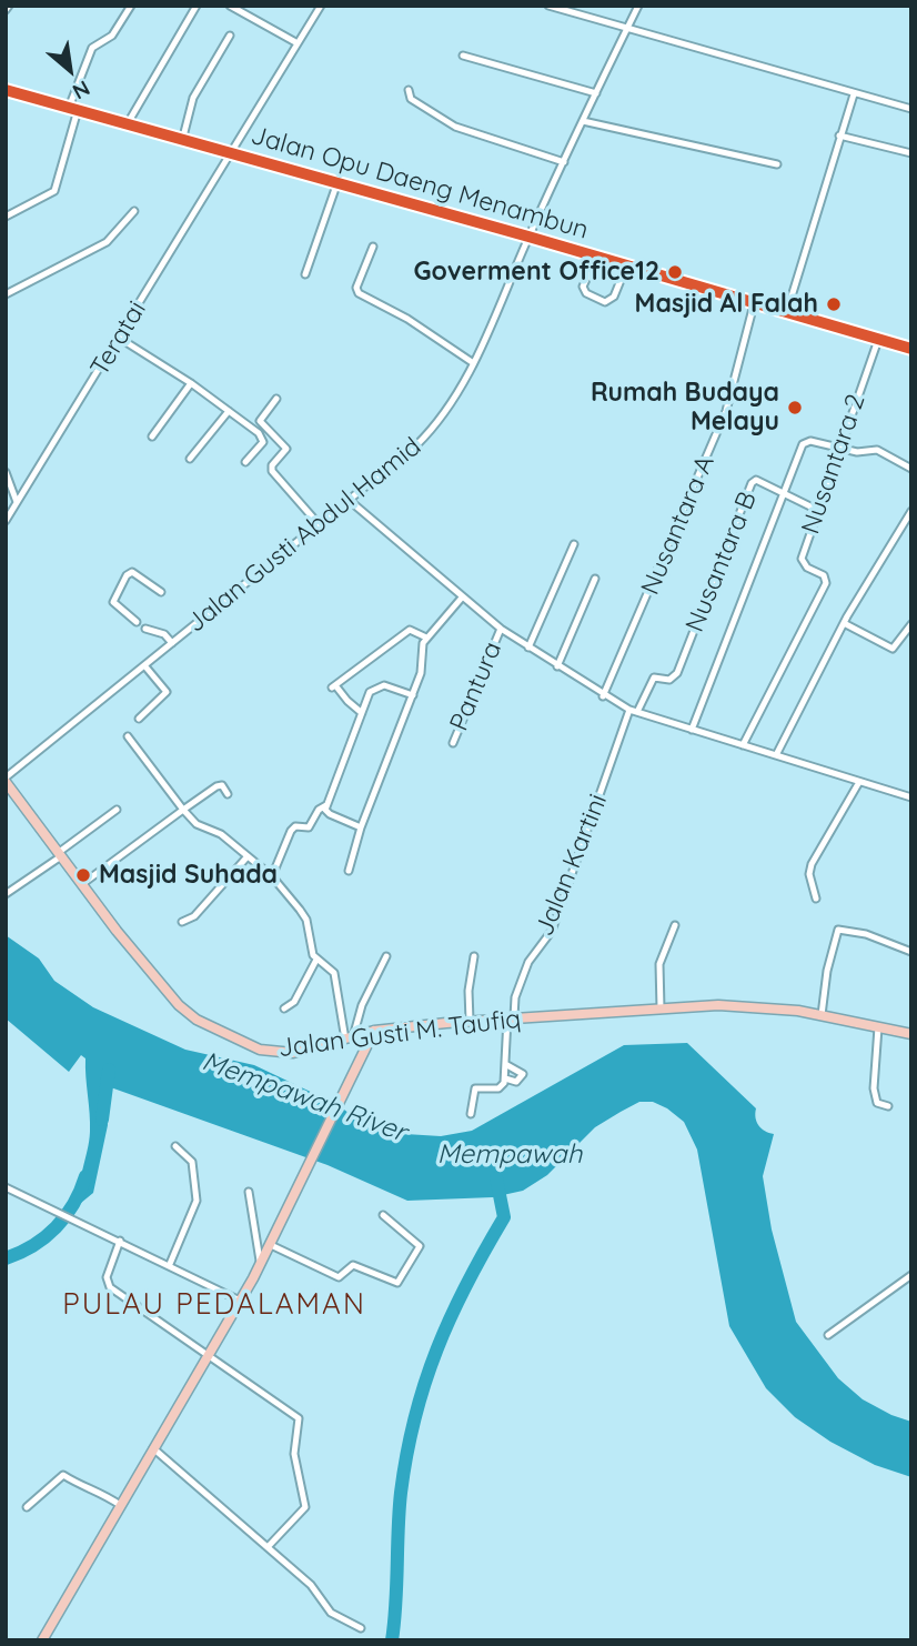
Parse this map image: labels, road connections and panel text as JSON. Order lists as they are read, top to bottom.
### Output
{
  "streets": {
    "highway": ["Jalan Opu Daeng Menambun"],
    "main road": ["Jalan Gusti M. Taufiq"],
    "street": [
      "Teratai",
      "Nusantara 2",
      "Nusantara A",
      "Jalan Gusti Abdul Hamid",
      "Nusantara B",
      "Pantura",
      "Jalan Kartini"
    ]
  },
  "crossings": [
    ["Jalan Opu Daeng Menambun", "Teratai"],
    ["Jalan Opu Daeng Menambun", "Nusantara 2"],
    ["Jalan Opu Daeng Menambun", "Nusantara A"],
    ["Jalan Opu Daeng Menambun", "Jalan Gusti Abdul Hamid"],
    ["Jalan Gusti Abdul Hamid", "Jalan Gusti M. Taufiq"],
    ["Jalan Kartini", "Jalan Gusti M. Taufiq"]
  ],
  "districts": ["PULAU PEDALAMAN"],
  "water": ["Mempawah River", "Mempawah"],
  "places": [
    "Goverment Office12",
    "Masjid Al Falah",
    "Rumah Budaya Melayu",
    "Masjid Suhada"
  ],
  "north": "bottom right"
}
